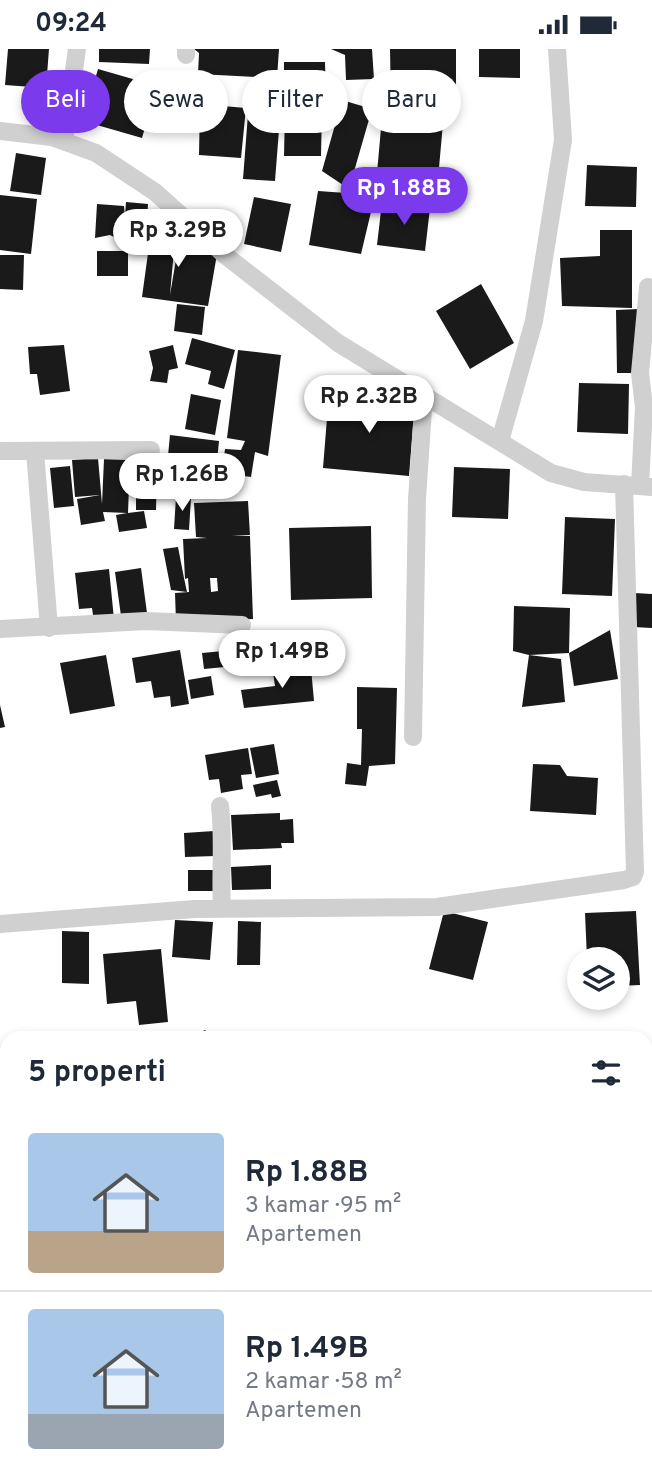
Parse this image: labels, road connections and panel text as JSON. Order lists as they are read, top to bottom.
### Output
{
  "page": {
    "status": "09:24",
    "chip": [
      "Beli",
      "Sewa",
      "Filter",
      "Baru"
    ],
    "price": [
      "Rp 1.88B",
      "Rp 3.29B",
      "Rp 2.32B",
      "Rp 1.26B",
      "Rp 1.49B"
    ],
    "heading": "5 properti",
    "list": [
      {
        "name": "Rp 1.88B",
        "note": "3 kamar · 95 m² · Apartemen"
      },
      {
        "name": "Rp 1.49B",
        "note": "2 kamar · 58 m² · Apartemen"
      }
    ]
  }
}
